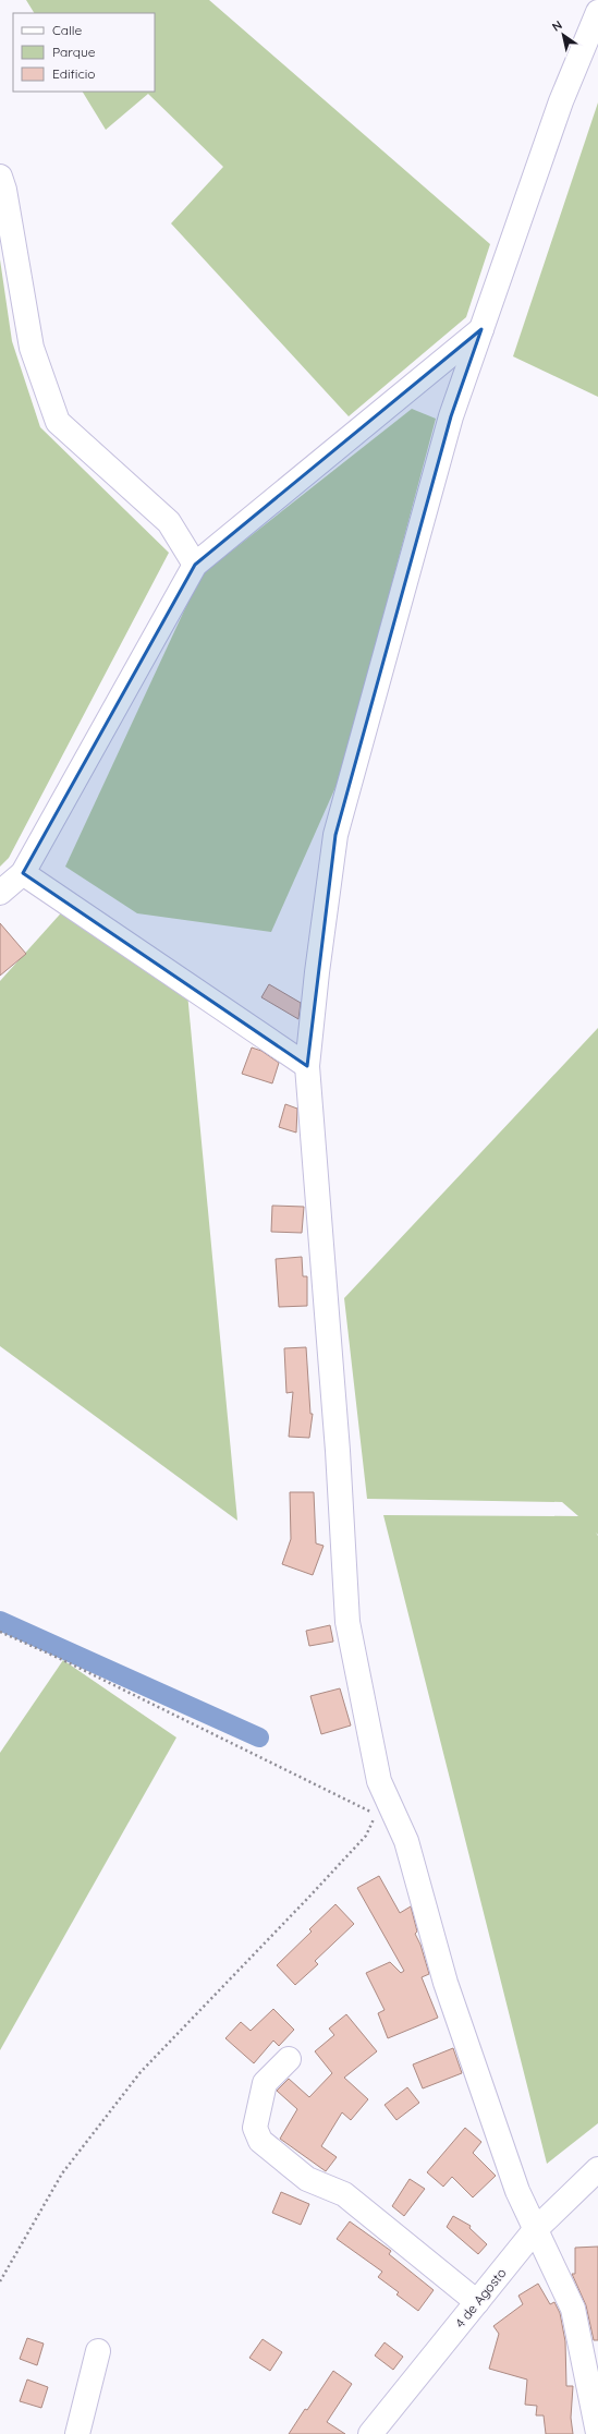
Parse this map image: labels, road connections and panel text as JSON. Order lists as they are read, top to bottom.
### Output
{
  "streets": {
    "street": ["4 de Agosto"]
  },
  "legend": ["Calle", "Parque", "Edificio"],
  "north": "top left"
}
